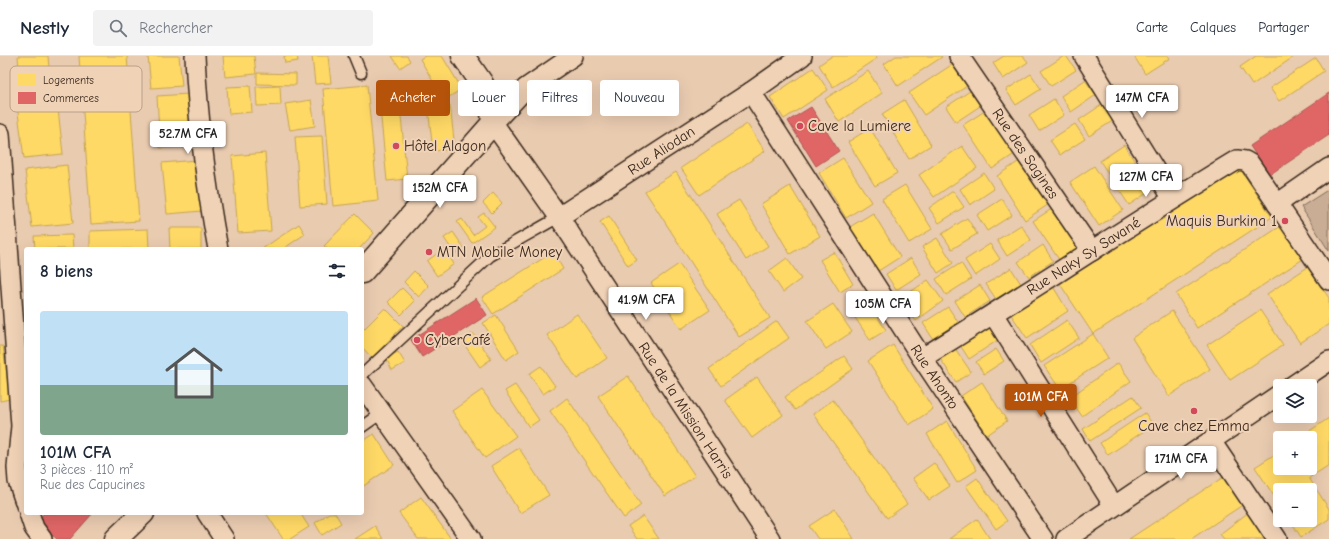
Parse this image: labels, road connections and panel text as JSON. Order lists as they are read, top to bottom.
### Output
{
  "streets": {
    "street": [
      "Rue Aliodan",
      "Rue des Sagines",
      "Rue Naky Sy Savané",
      "Rue Ahonto",
      "Rue de la Mission Harris"
    ]
  },
  "crossings": [
    ["Rue Aliodan", "Rue Ahonto"],
    ["Rue Aliodan", "Rue de la Mission Harris"],
    ["Rue des Sagines", "Rue Naky Sy Savané"],
    ["Rue Naky Sy Savané", "Rue Ahonto"]
  ],
  "places": [
    "Cave la Lumiere",
    "Hôtel Alagon",
    "Maquis Burkina 1",
    "MTN Mobile Money",
    "CyberCafé",
    "Cave chez Emma"
  ],
  "legend": ["Logements", "Commerces"],
  "page": {
    "header": "Nestly",
    "search": "Rechercher",
    "nav": ["Carte", "Calques", "Partager"],
    "chip": [
      "Acheter",
      "Louer",
      "Filtres",
      "Nouveau"
    ],
    "price": [
      "147M CFA",
      "52.7M CFA",
      "127M CFA",
      "152M CFA",
      "41.9M CFA",
      "105M CFA",
      "101M CFA",
      "171M CFA"
    ],
    "heading": "8 biens",
    "list": [
      {
        "name": "101M CFA",
        "note": "3 pièces · 110 m² · Rue des Capucines"
      }
    ],
    "map_buttons": ["+", "−"]
  }
}
